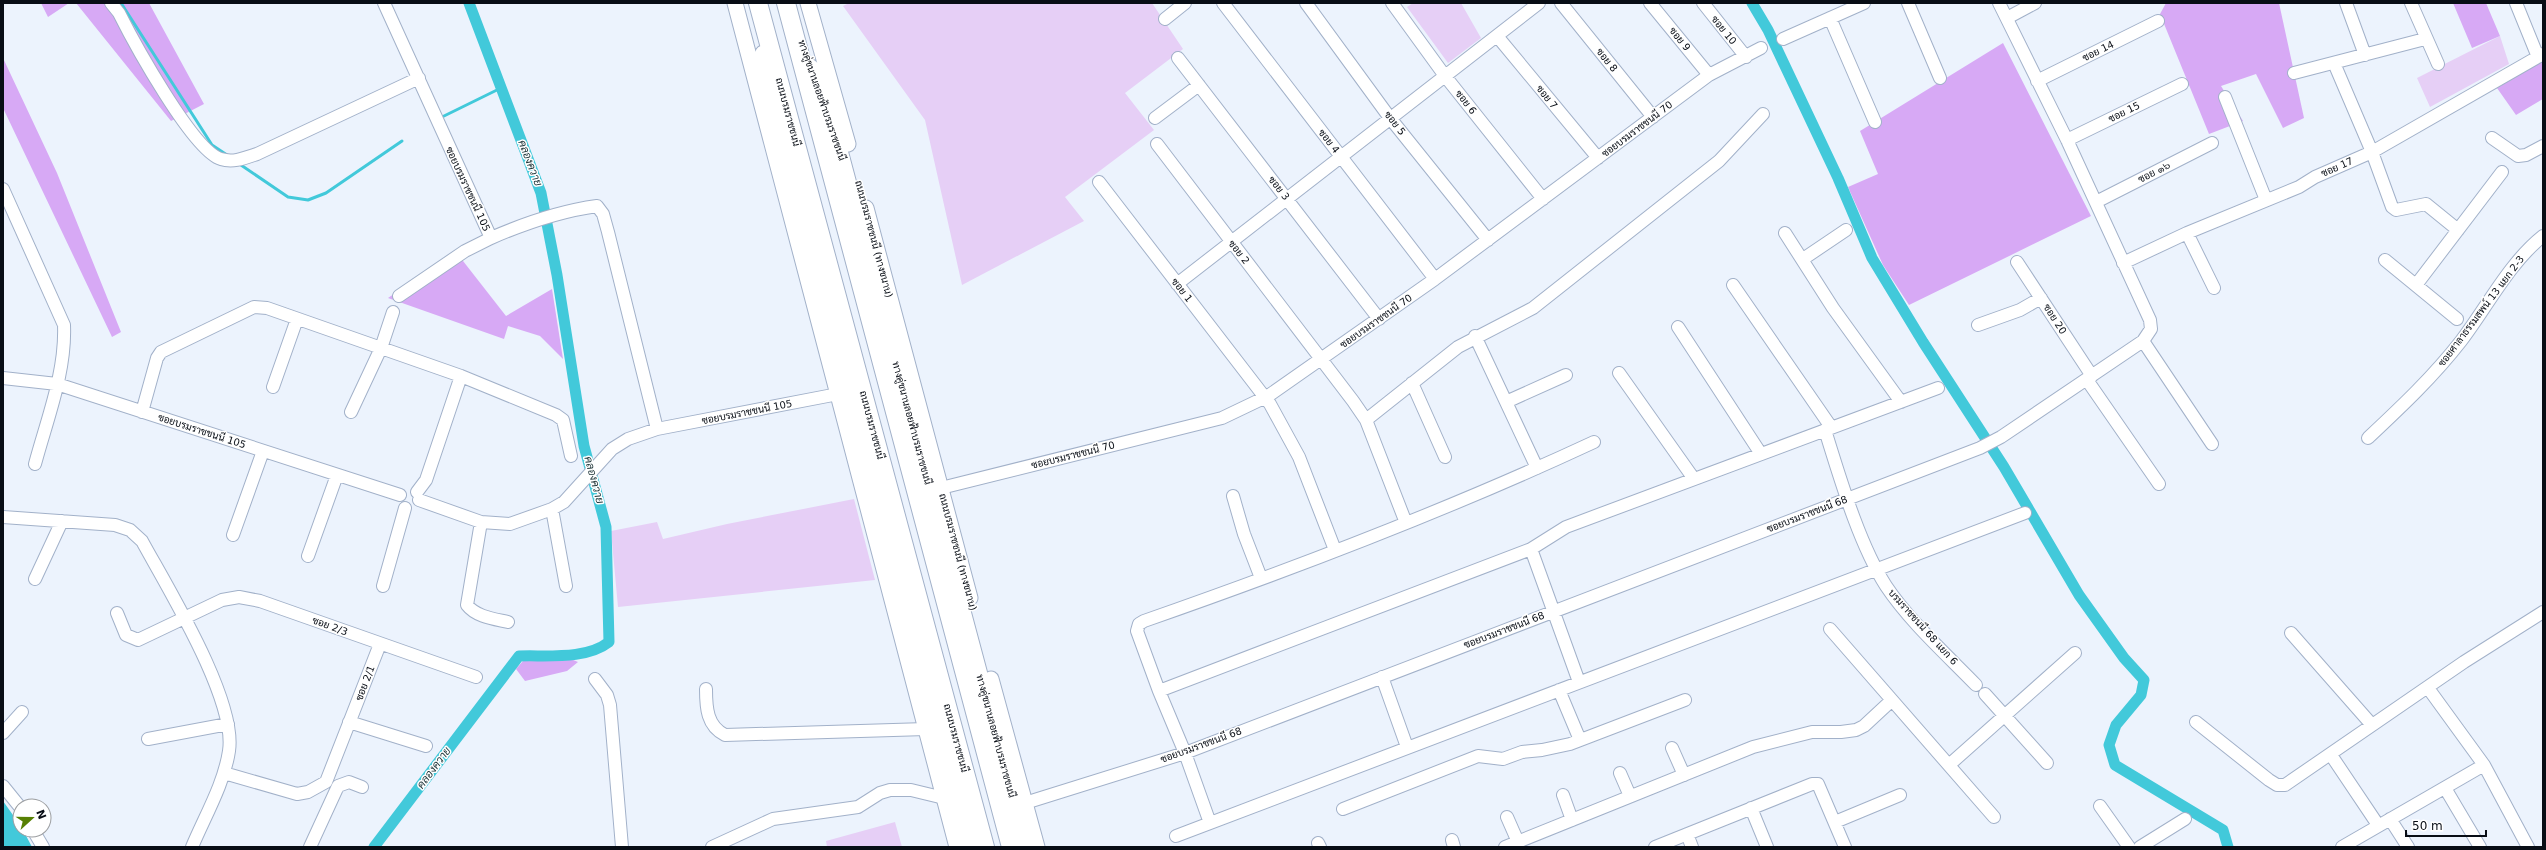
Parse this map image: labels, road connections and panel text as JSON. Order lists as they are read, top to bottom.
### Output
{
  "streets": {
    "highway": ["ถนนบรมราชชนนี"],
    "main road": ["ทางคู่ขนานลอยฟ้าบรมราชชนนี", "ถนนบรมราชชนนี (ทางขนาน)"],
    "street": [
      "ซอย 10",
      "ซอย 9",
      "ซอย 14",
      "ซอย 8",
      "ซอย 7",
      "ซอย 6",
      "ซอย 15",
      "ซอย 5",
      "ซอยบรมราชชนนี 70",
      "ซอย 4",
      "ซอย 17",
      "ซอย ๑๖",
      "ซอย 3",
      "ซอยบรมราชชนนี 105",
      "ซอย 2",
      "ซอย 1",
      "ซอยศาลาธรรมสพน์ 13 แยก 2-3",
      "ซอย 20",
      "ซอยบรมราชชนนี 68",
      "ซอย 2/3",
      "บรมราชชนนี 68 แยก 6",
      "ซอย 2/1"
    ]
  },
  "crossings": [
    ["ซอย 10", "ซอยบรมราชชนนี 70"],
    ["ซอย 9", "ซอยบรมราชชนนี 70"],
    ["ซอย 8", "ซอยบรมราชชนนี 70"],
    ["ซอย 7", "ซอยบรมราชชนนี 70"],
    ["ซอย 6", "ซอยบรมราชชนนี 70"],
    ["ซอย 5", "ซอยบรมราชชนนี 70"],
    ["ซอยบรมราชชนนี 70", "ซอย 4"],
    ["ซอยบรมราชชนนี 70", "ซอย 3"],
    ["ซอยบรมราชชนนี 70", "ถนนบรมราชชนนี (ทางขนาน)"],
    ["ซอยบรมราชชนนี 70", "ซอย 2"],
    ["ซอยบรมราชชนนี 70", "ซอย 1"],
    ["ถนนบรมราชชนนี (ทางขนาน)", "ซอยบรมราชชนนี 68"],
    ["ซอย 20", "ซอยบรมราชชนนี 68"],
    ["ซอยบรมราชชนนี 68", "บรมราชชนนี 68 แยก 6"],
    ["ซอย 2/3", "ซอย 2/1"]
  ],
  "water": ["คลองควาย"],
  "scale_bar": "50 m",
  "north": "right"
}
